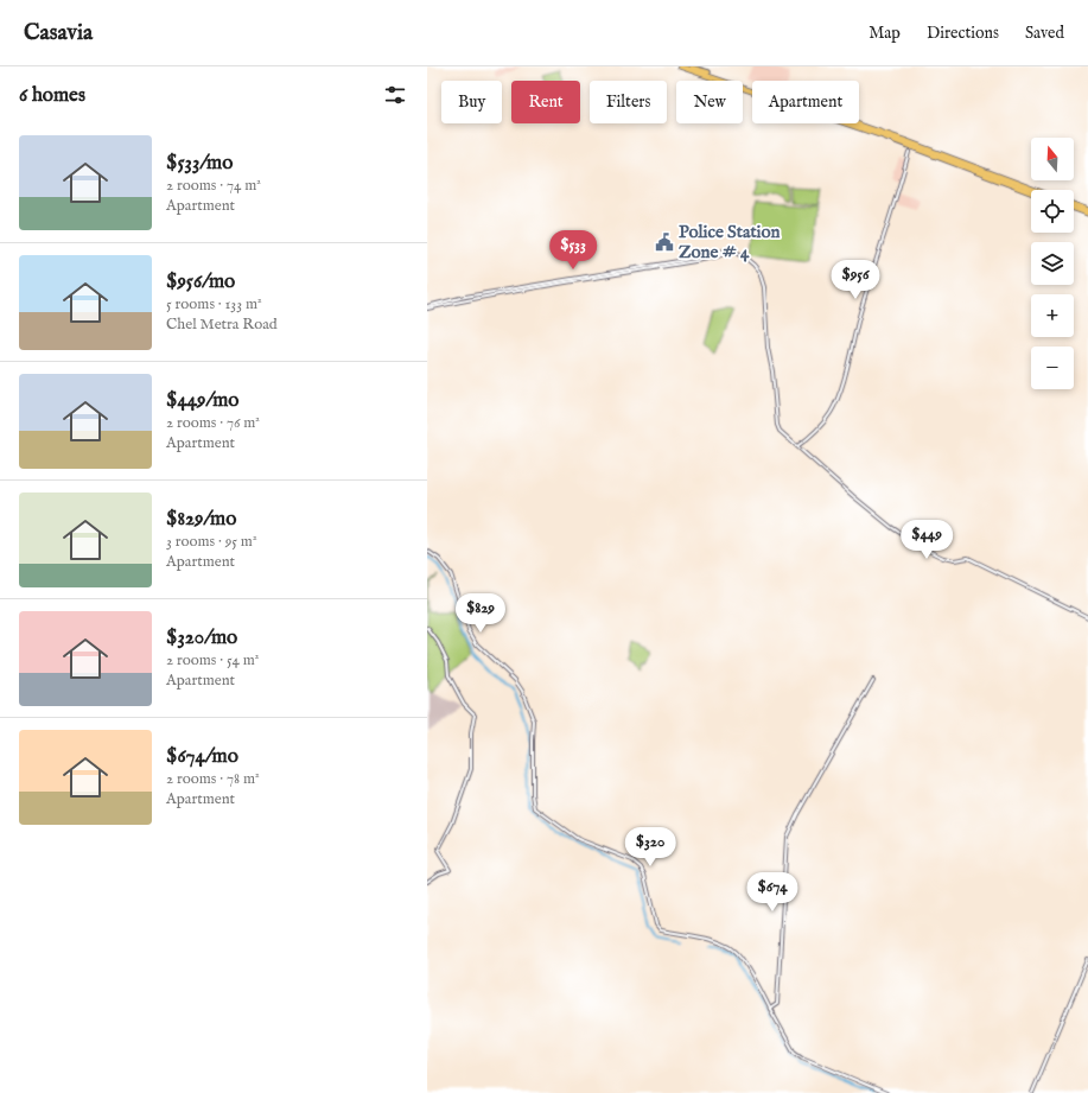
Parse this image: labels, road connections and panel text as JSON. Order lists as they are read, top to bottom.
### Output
{
  "places": {
    "public building": ["Police Station Zone # 4"]
  },
  "north": "top",
  "page": {
    "header": "Casavia",
    "nav": ["Map", "Directions", "Saved"],
    "heading": "6 homes",
    "chip": [
      "Buy",
      "Rent",
      "Filters",
      "New",
      "Apartment"
    ],
    "list": [
      {
        "name": "$533/mo",
        "note": "2 rooms · 74 m² · Apartment"
      },
      {
        "name": "$956/mo",
        "note": "5 rooms · 133 m² · Chel Metra Road"
      },
      {
        "name": "$449/mo",
        "note": "2 rooms · 76 m² · Apartment"
      },
      {
        "name": "$829/mo",
        "note": "3 rooms · 95 m² · Apartment"
      },
      {
        "name": "$320/mo",
        "note": "2 rooms · 54 m² · Apartment"
      },
      {
        "name": "$674/mo",
        "note": "2 rooms · 78 m² · Apartment"
      }
    ],
    "map_buttons": ["+", "−"],
    "price": [
      "$533",
      "$956",
      "$449",
      "$829",
      "$320",
      "$674"
    ]
  }
}
